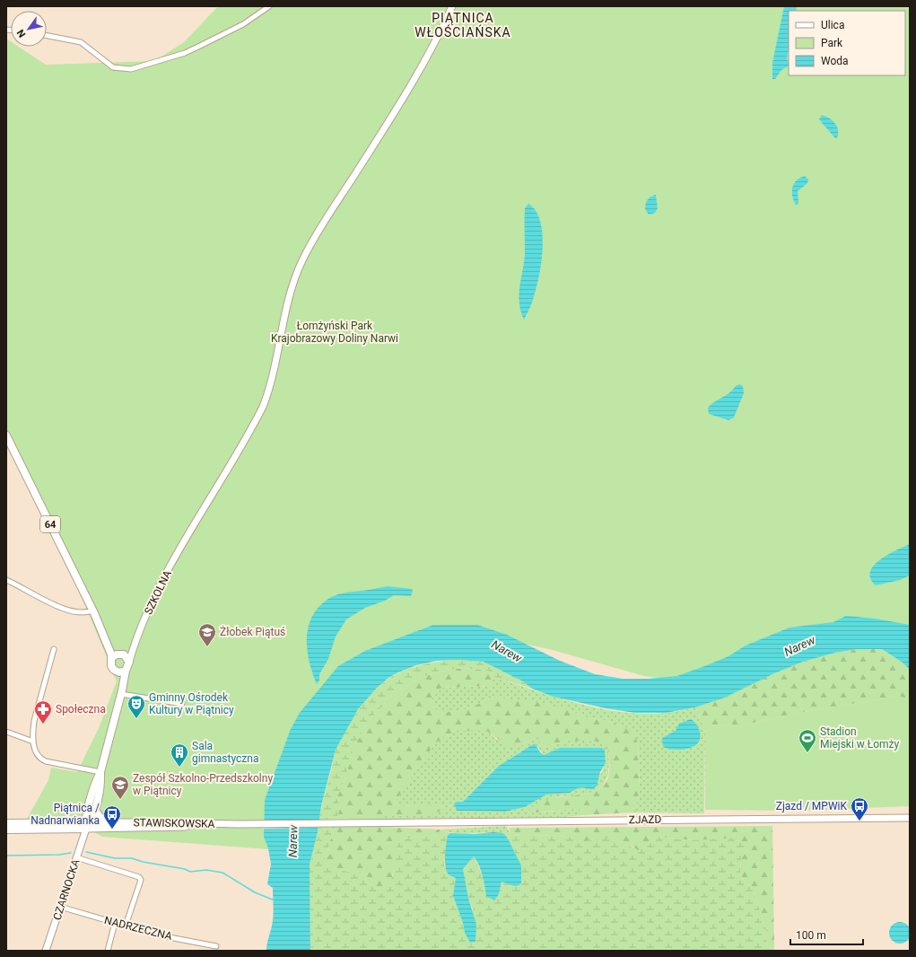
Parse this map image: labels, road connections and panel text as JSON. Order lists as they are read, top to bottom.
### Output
{
  "streets": {
    "main road": [
      "64",
      "SZKOLNA",
      "ZJAZD",
      "STAWISKOWSKA",
      "CZARNOCKA"
    ],
    "street": ["NADRZECZNA"]
  },
  "crossings": [
    ["64", "SZKOLNA"],
    ["64", "STAWISKOWSKA"],
    ["64", "CZARNOCKA"],
    ["ZJAZD", "STAWISKOWSKA"],
    ["STAWISKOWSKA", "CZARNOCKA"],
    ["CZARNOCKA", "NADRZECZNA"]
  ],
  "districts": ["PIĄTNICA WŁOŚCIAŃSKA"],
  "water": ["Narew"],
  "parks": ["Łomżyński Park Krajobrazowy Doliny Narwi"],
  "places": {
    "school or university": ["Żłobek Piątuś", "Zespół Szkolno-Przedszkolny w Piątnicy"],
    "theatre": ["Gminny Ośrodek Kultury w Piątnicy"],
    "pharmacy": ["Społeczna"],
    "sports": ["Stadion Miejski w Łomży"],
    "building": ["Sala gimnastyczna"],
    "bus stop": ["Zjazd / MPWiK", "Piątnica / Nadnarwianka"]
  },
  "legend": ["Ulica", "Park", "Woda"],
  "scale_bar": "100 m",
  "north": "bottom left"
}
